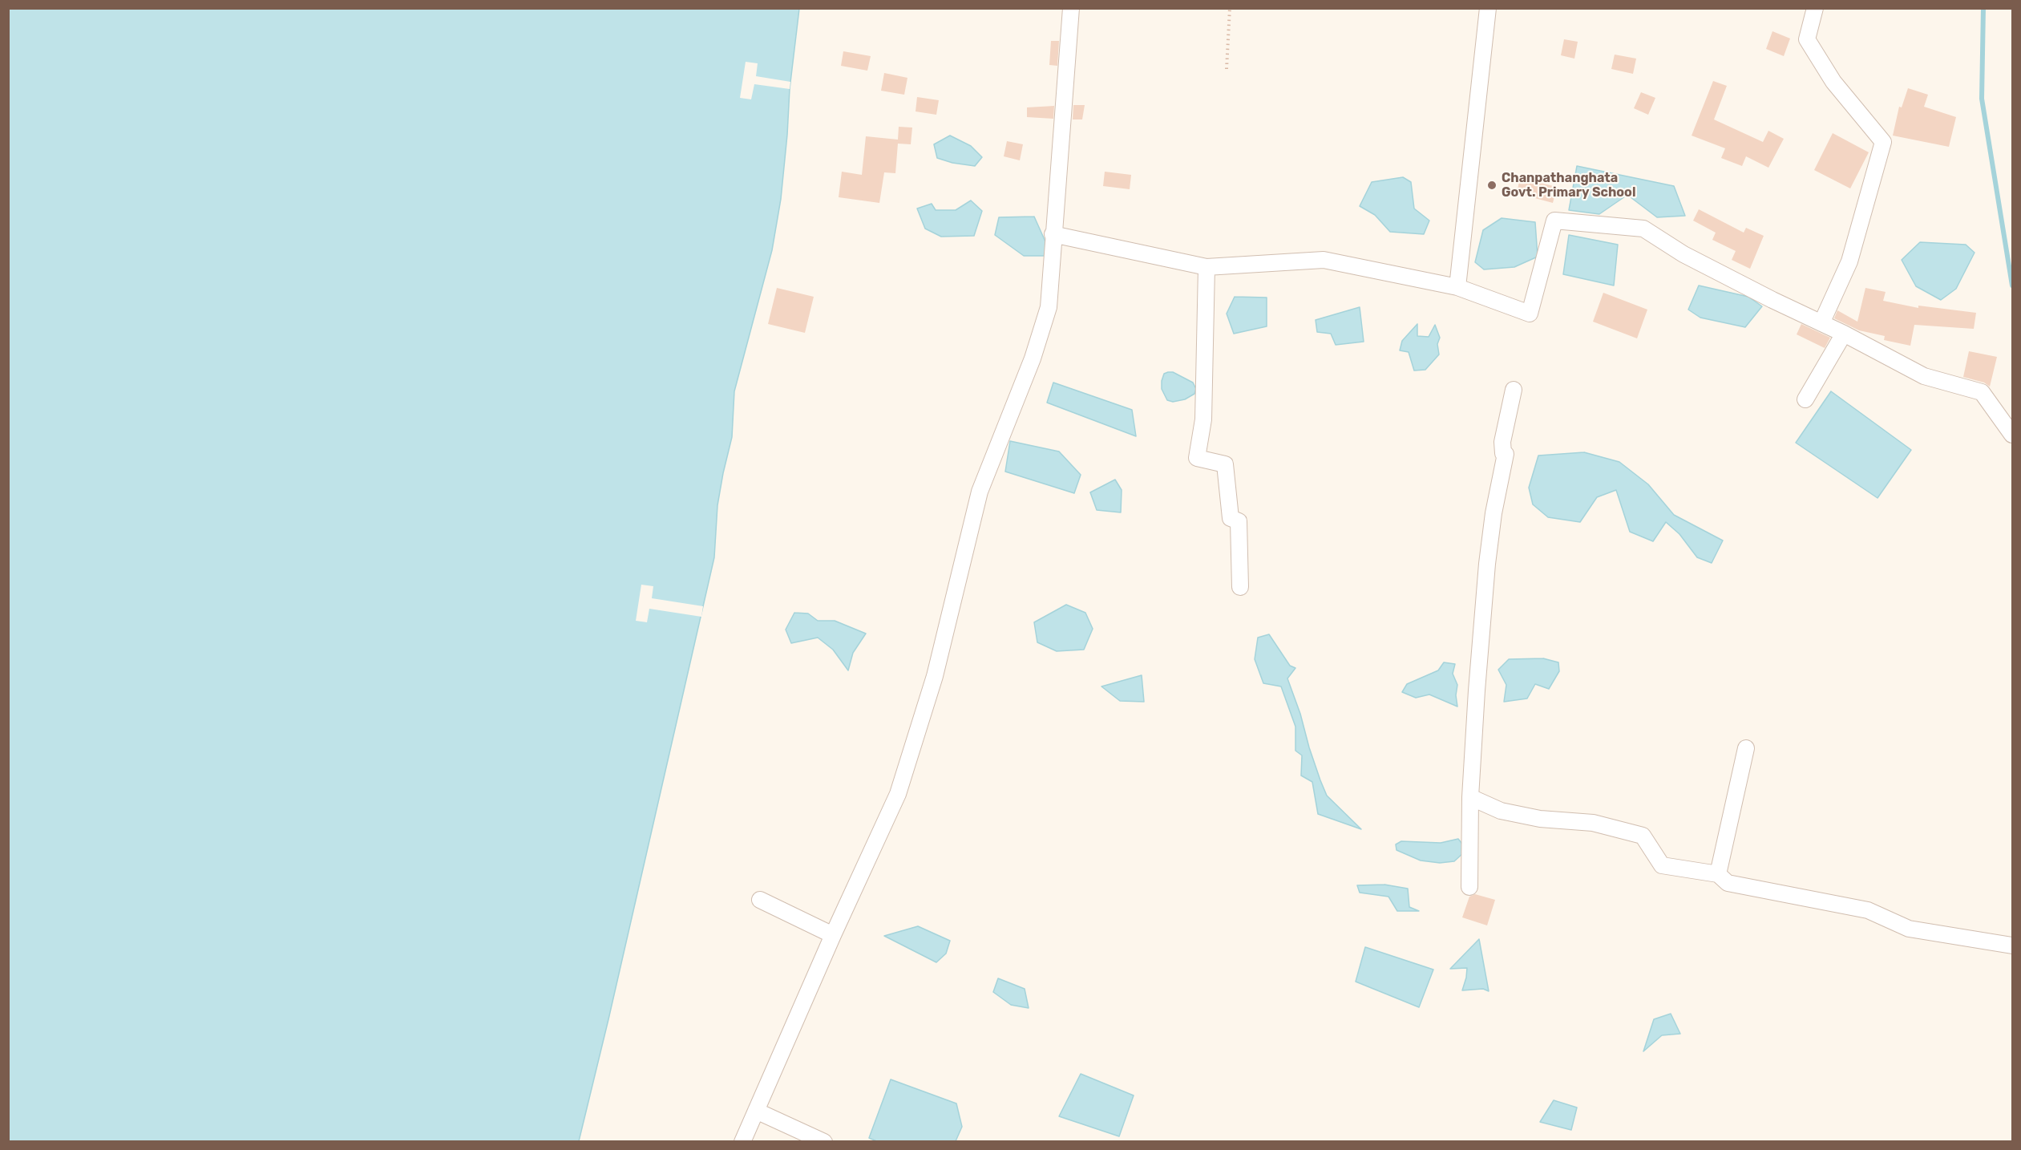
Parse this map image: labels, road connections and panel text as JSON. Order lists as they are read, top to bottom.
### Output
{
  "places": ["Chanpathanghata Govt. Primary School"]
}
